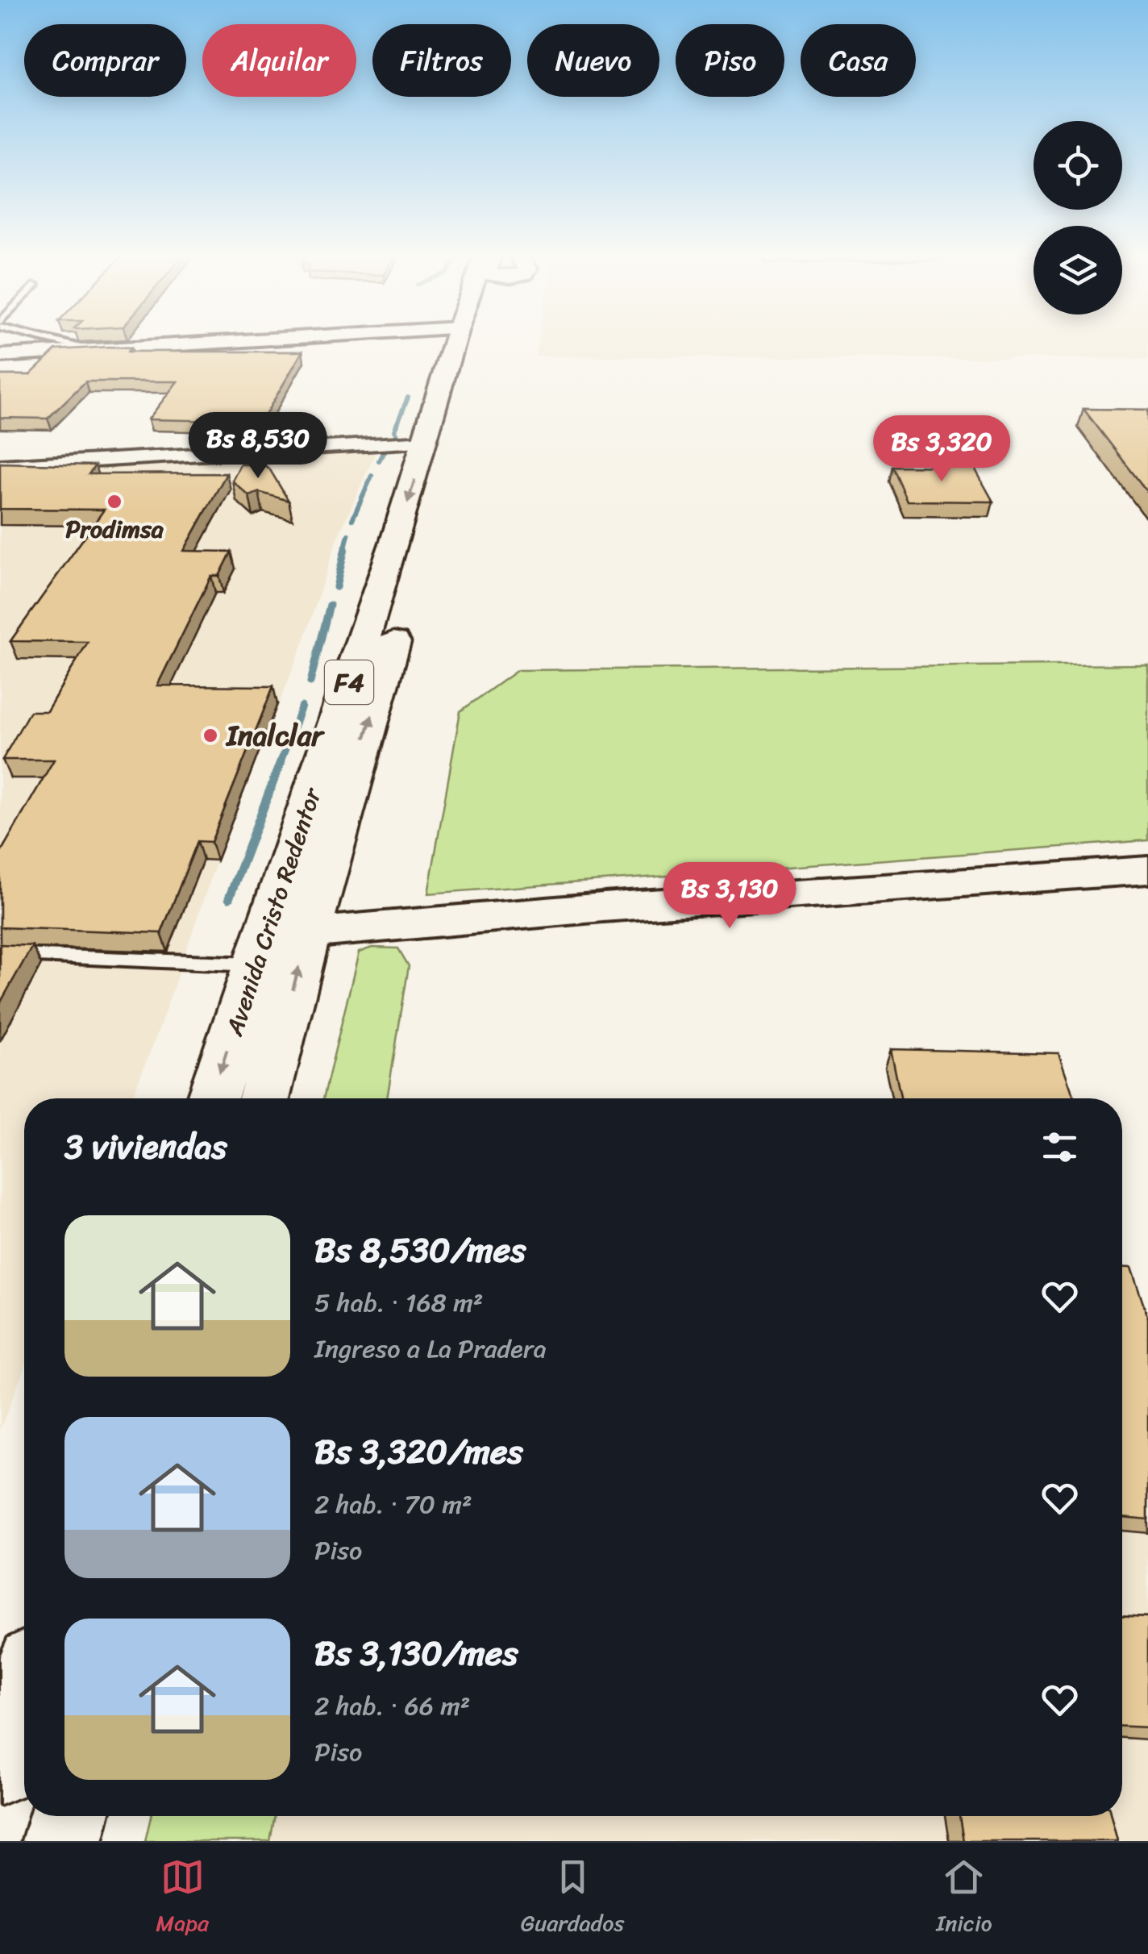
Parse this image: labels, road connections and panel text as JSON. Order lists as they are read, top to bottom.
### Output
{
  "streets": {
    "highway": ["F4", "Avenida Cristo Redentor"]
  },
  "places": ["Prodimsa", "Inalclar"],
  "page": {
    "chip": [
      "Comprar",
      "Alquilar",
      "Filtros",
      "Nuevo",
      "Piso",
      "Casa"
    ],
    "price": ["Bs 8,530", "Bs 3,320", "Bs 3,130"],
    "heading": "3 viviendas",
    "list": [
      {
        "name": "Bs 8,530/mes",
        "note": "5 hab. · 168 m² · Ingreso a La Pradera"
      },
      {
        "name": "Bs 3,320/mes",
        "note": "2 hab. · 70 m² · Piso"
      },
      {
        "name": "Bs 3,130/mes",
        "note": "2 hab. · 66 m² · Piso"
      }
    ],
    "tabs": ["Mapa", "Guardados", "Inicio"]
  }
}
